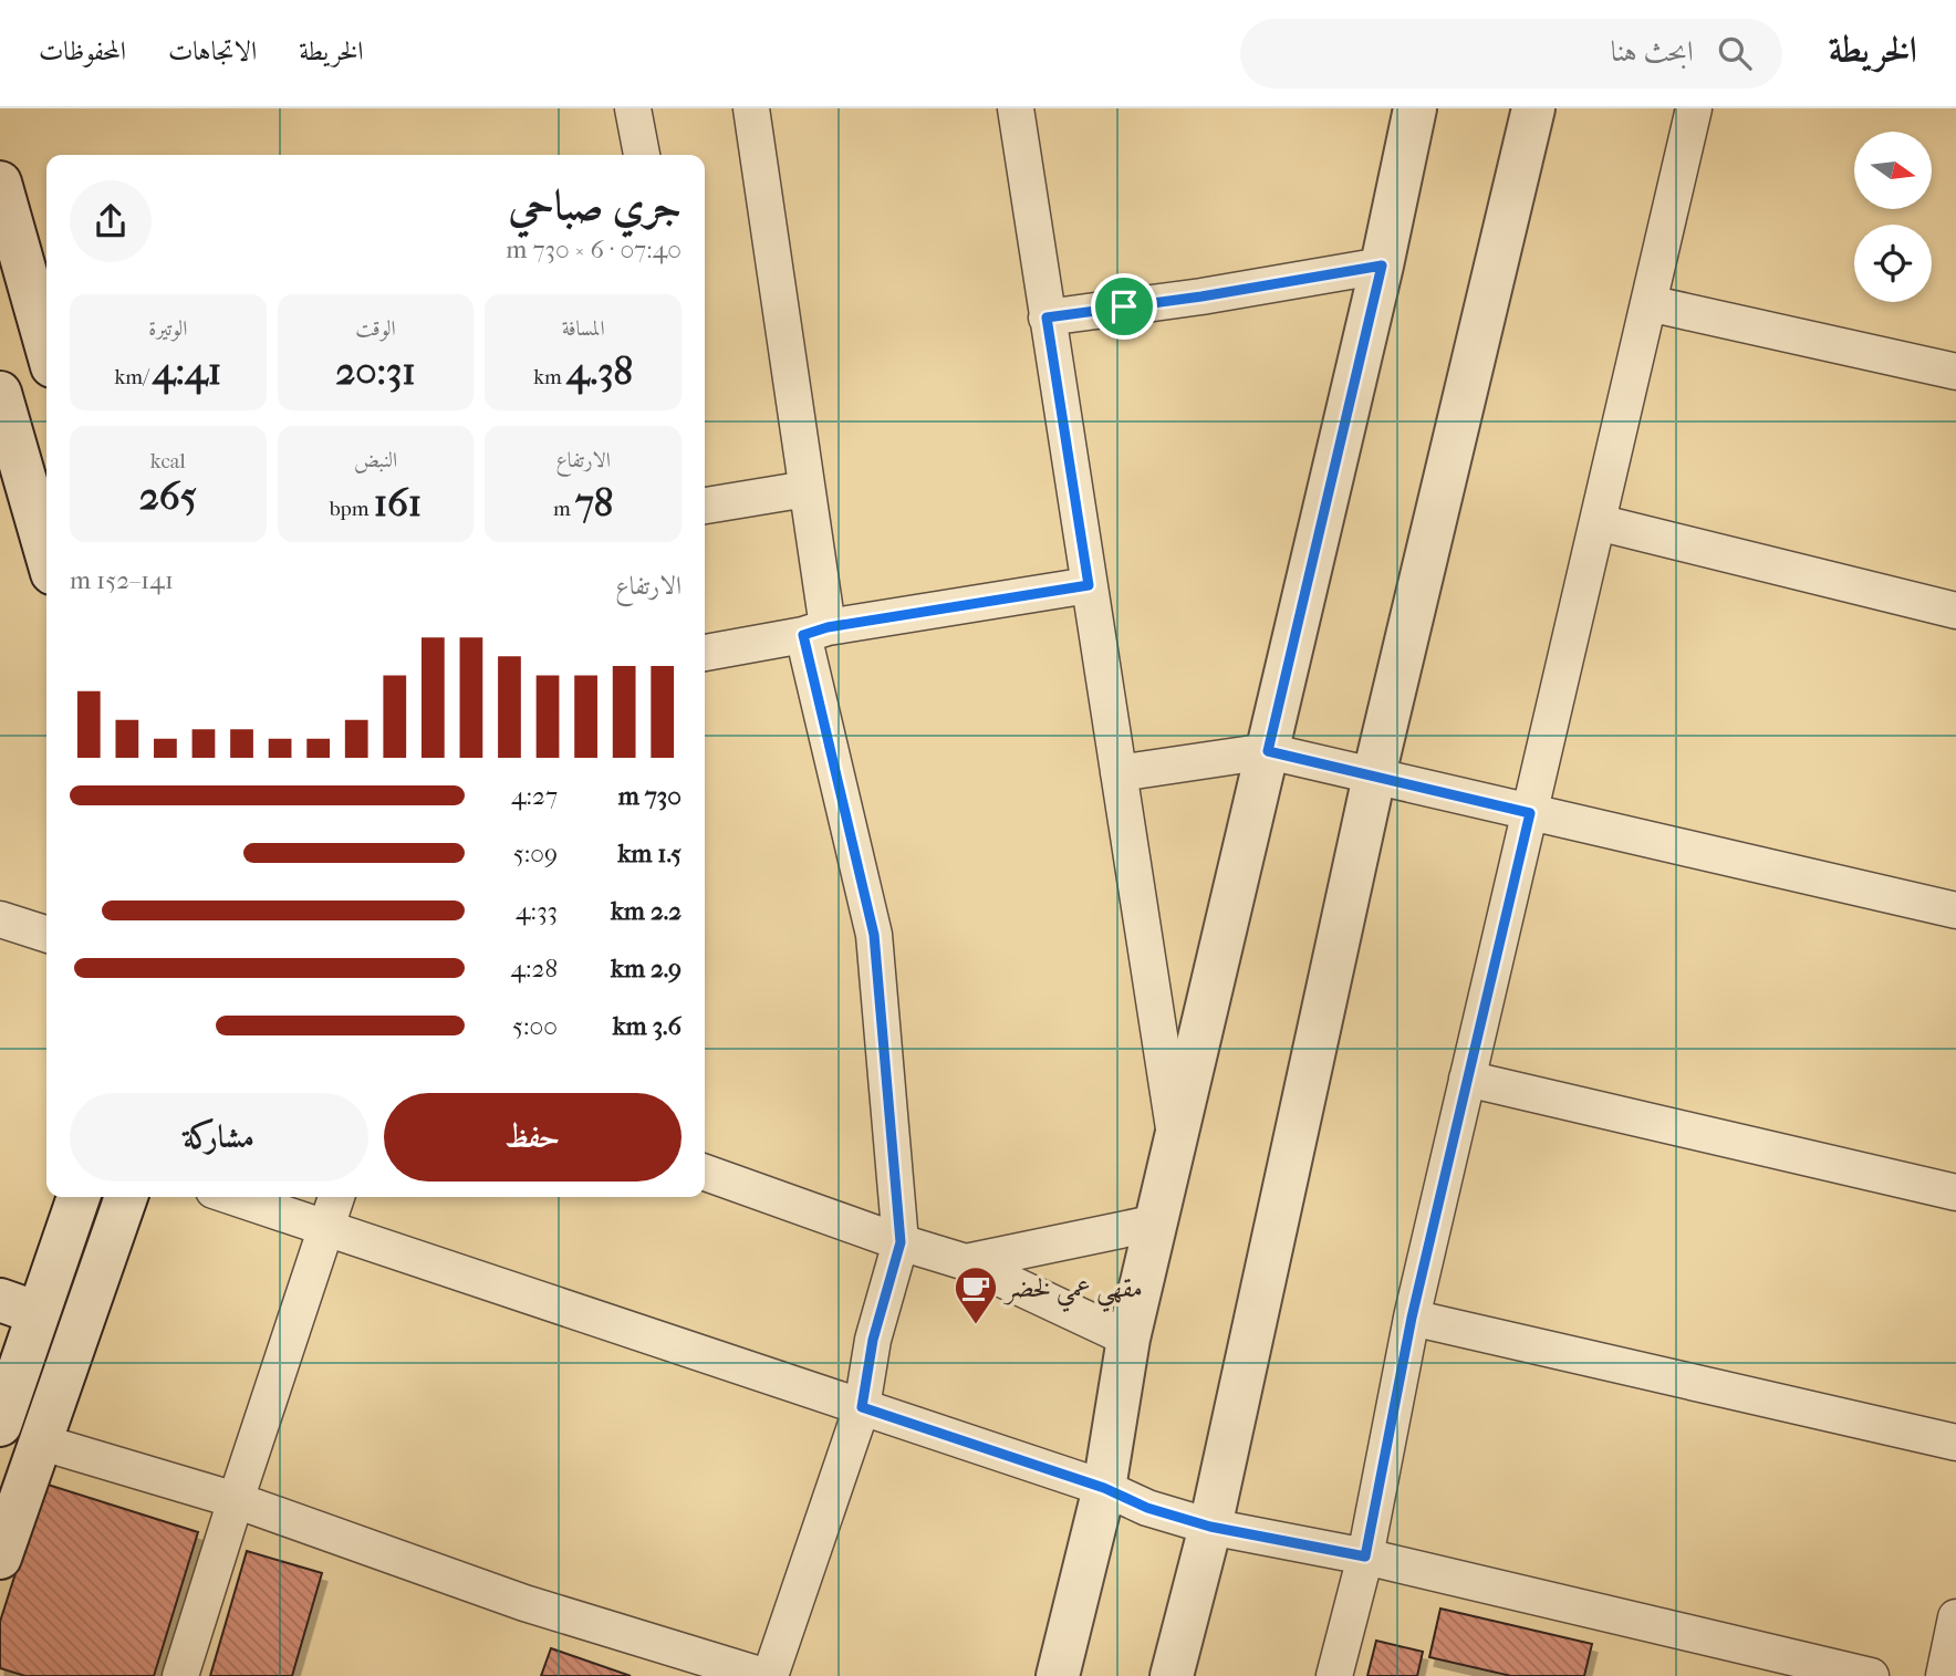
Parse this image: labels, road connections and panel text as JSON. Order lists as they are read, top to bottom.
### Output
{
  "places": {
    "cafe": ["مقهي عمي لخضر"]
  },
  "north": "right",
  "page": {
    "header": "الخريطة",
    "search": "ابحث هنا",
    "nav": ["الخريطة", "الاتجاهات", "المحفوظات"],
    "heading": ["جري صباحي", "07:40 · 6 × 730 m"],
    "stats": [
      ["المسافة", "4.38 km"],
      ["الوقت", "20:31"],
      ["الوتيرة", "4:41 /km"],
      ["الارتفاع", "78 m"],
      ["النبض", "161 bpm"],
      ["kcal", "265"]
    ],
    "chart": ["الارتفاع", "141–152 m"],
    "list": [
      {
        "name": "730 m",
        "note": "4:27"
      },
      {
        "name": "1.5 km",
        "note": "5:09"
      },
      {
        "name": "2.2 km",
        "note": "4:33"
      },
      {
        "name": "2.9 km",
        "note": "4:28"
      },
      {
        "name": "3.6 km",
        "note": "5:00"
      }
    ],
    "buttons": ["حفظ", "مشاركة"]
  }
}
